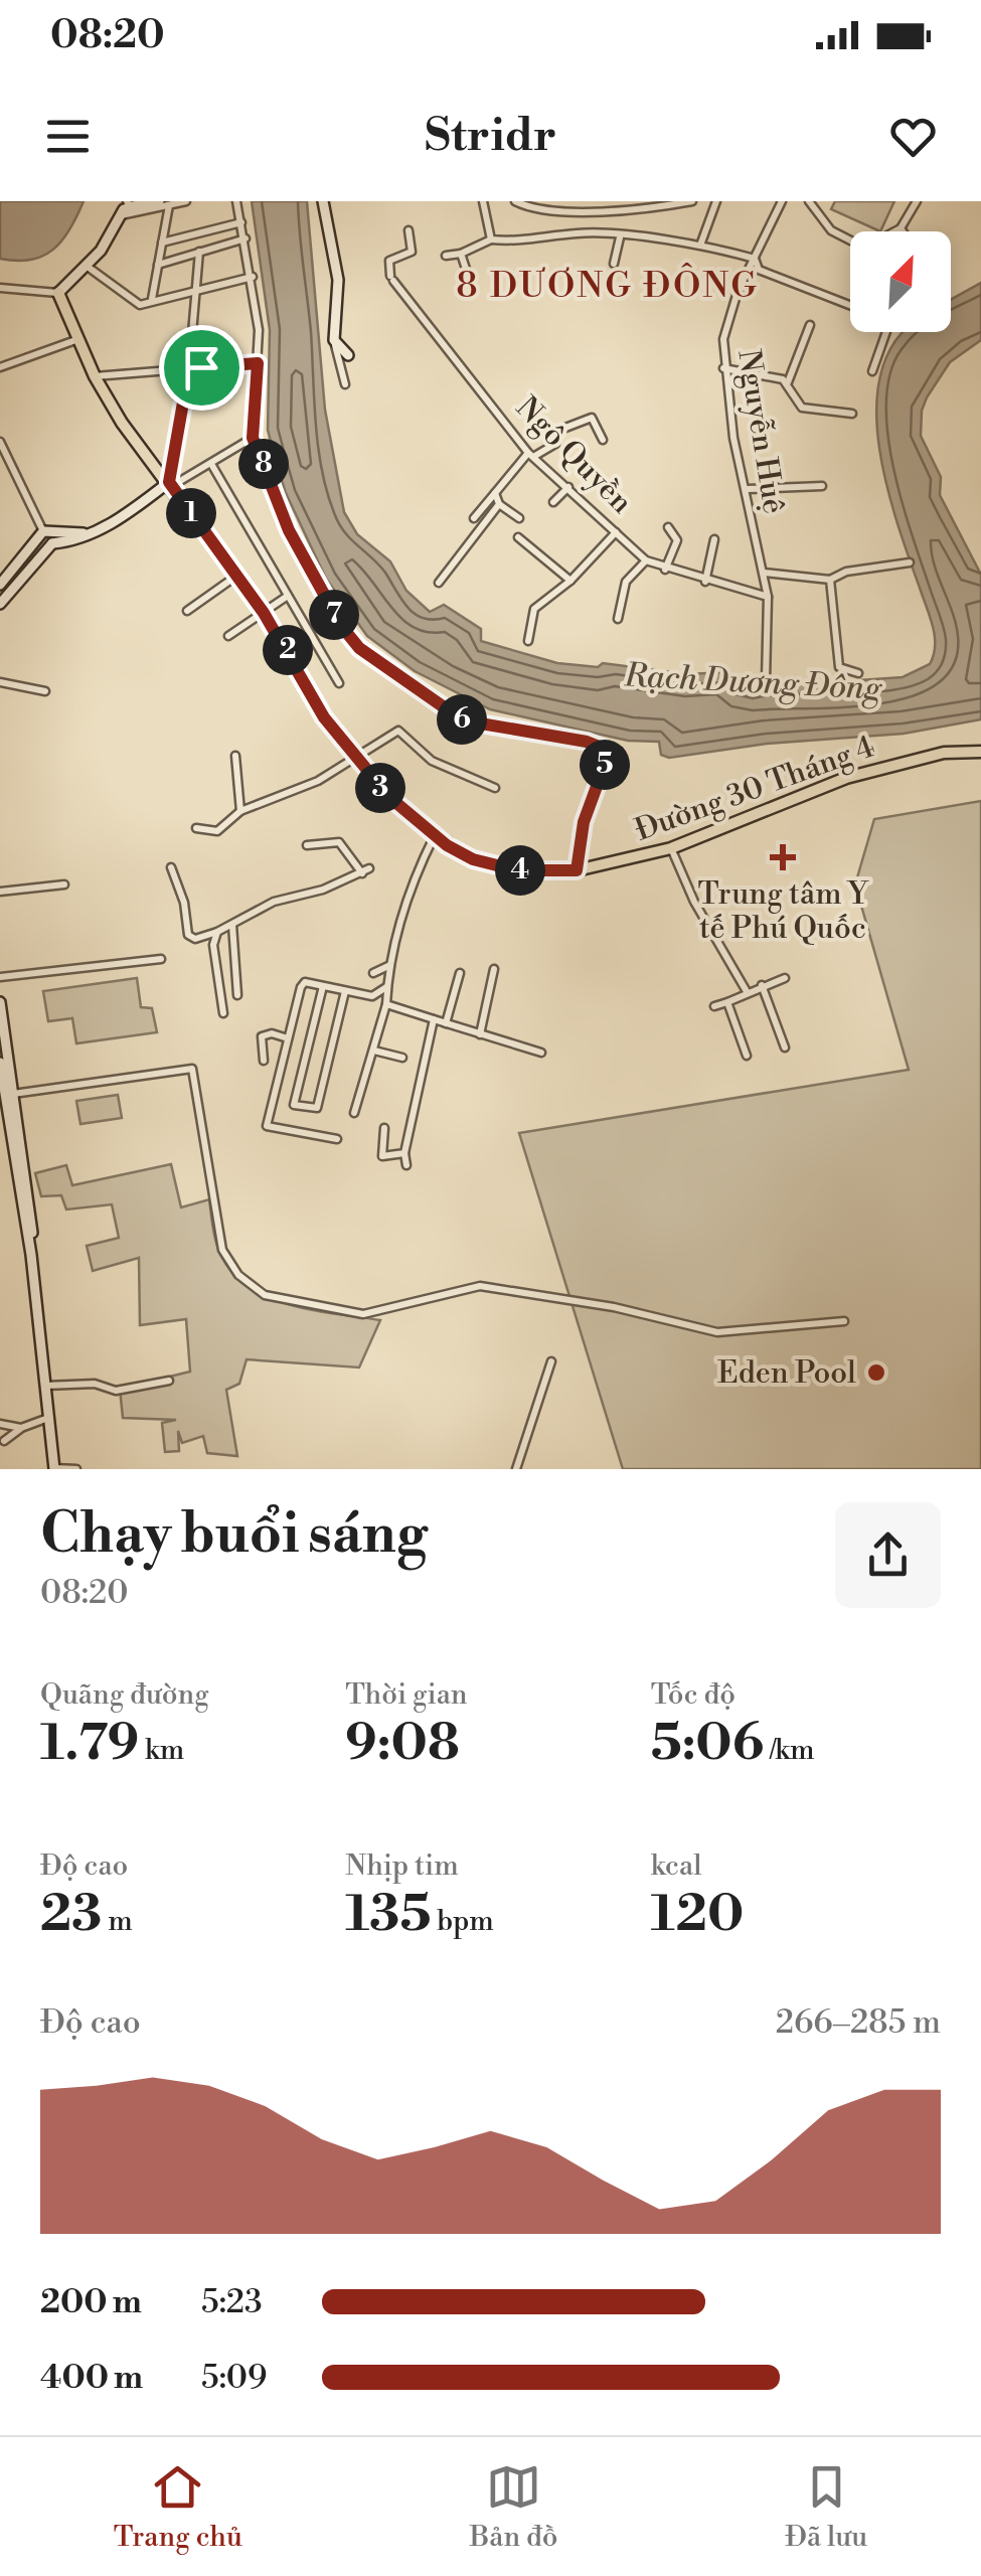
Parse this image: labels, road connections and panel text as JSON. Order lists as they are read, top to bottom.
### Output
{
  "streets": {
    "main road": ["Đường 30 Tháng 4"],
    "street": ["Nguyễn Huệ", "Ngô Quyền"]
  },
  "crossings": [
    ["Nguyễn Huệ", "Ngô Quyền"]
  ],
  "districts": ["8 DƯƠNG ĐÔNG"],
  "water": ["Rạch Dương Đông"],
  "places": {
    "health": ["Trung tâm Y tế Phú Quốc"],
    "other": ["Eden Pool"]
  },
  "north": "top right",
  "page": {
    "status": "08:20",
    "header": "Stridr",
    "pins": [
      "8",
      "1",
      "7",
      "2",
      "6",
      "5",
      "3",
      "4"
    ],
    "heading": ["Chạy buổi sáng", "08:20"],
    "stats": [
      ["Quãng đường", "1.79 km"],
      ["Thời gian", "9:08"],
      ["Tốc độ", "5:06 /km"],
      ["Độ cao", "23 m"],
      ["Nhịp tim", "135 bpm"],
      ["kcal", "120"]
    ],
    "chart": ["Độ cao", "266–285 m"],
    "list": [
      {
        "name": "200 m",
        "note": "5:23"
      },
      {
        "name": "400 m",
        "note": "5:09"
      }
    ],
    "tabs": ["Trang chủ", "Bản đồ", "Đã lưu"]
  }
}
